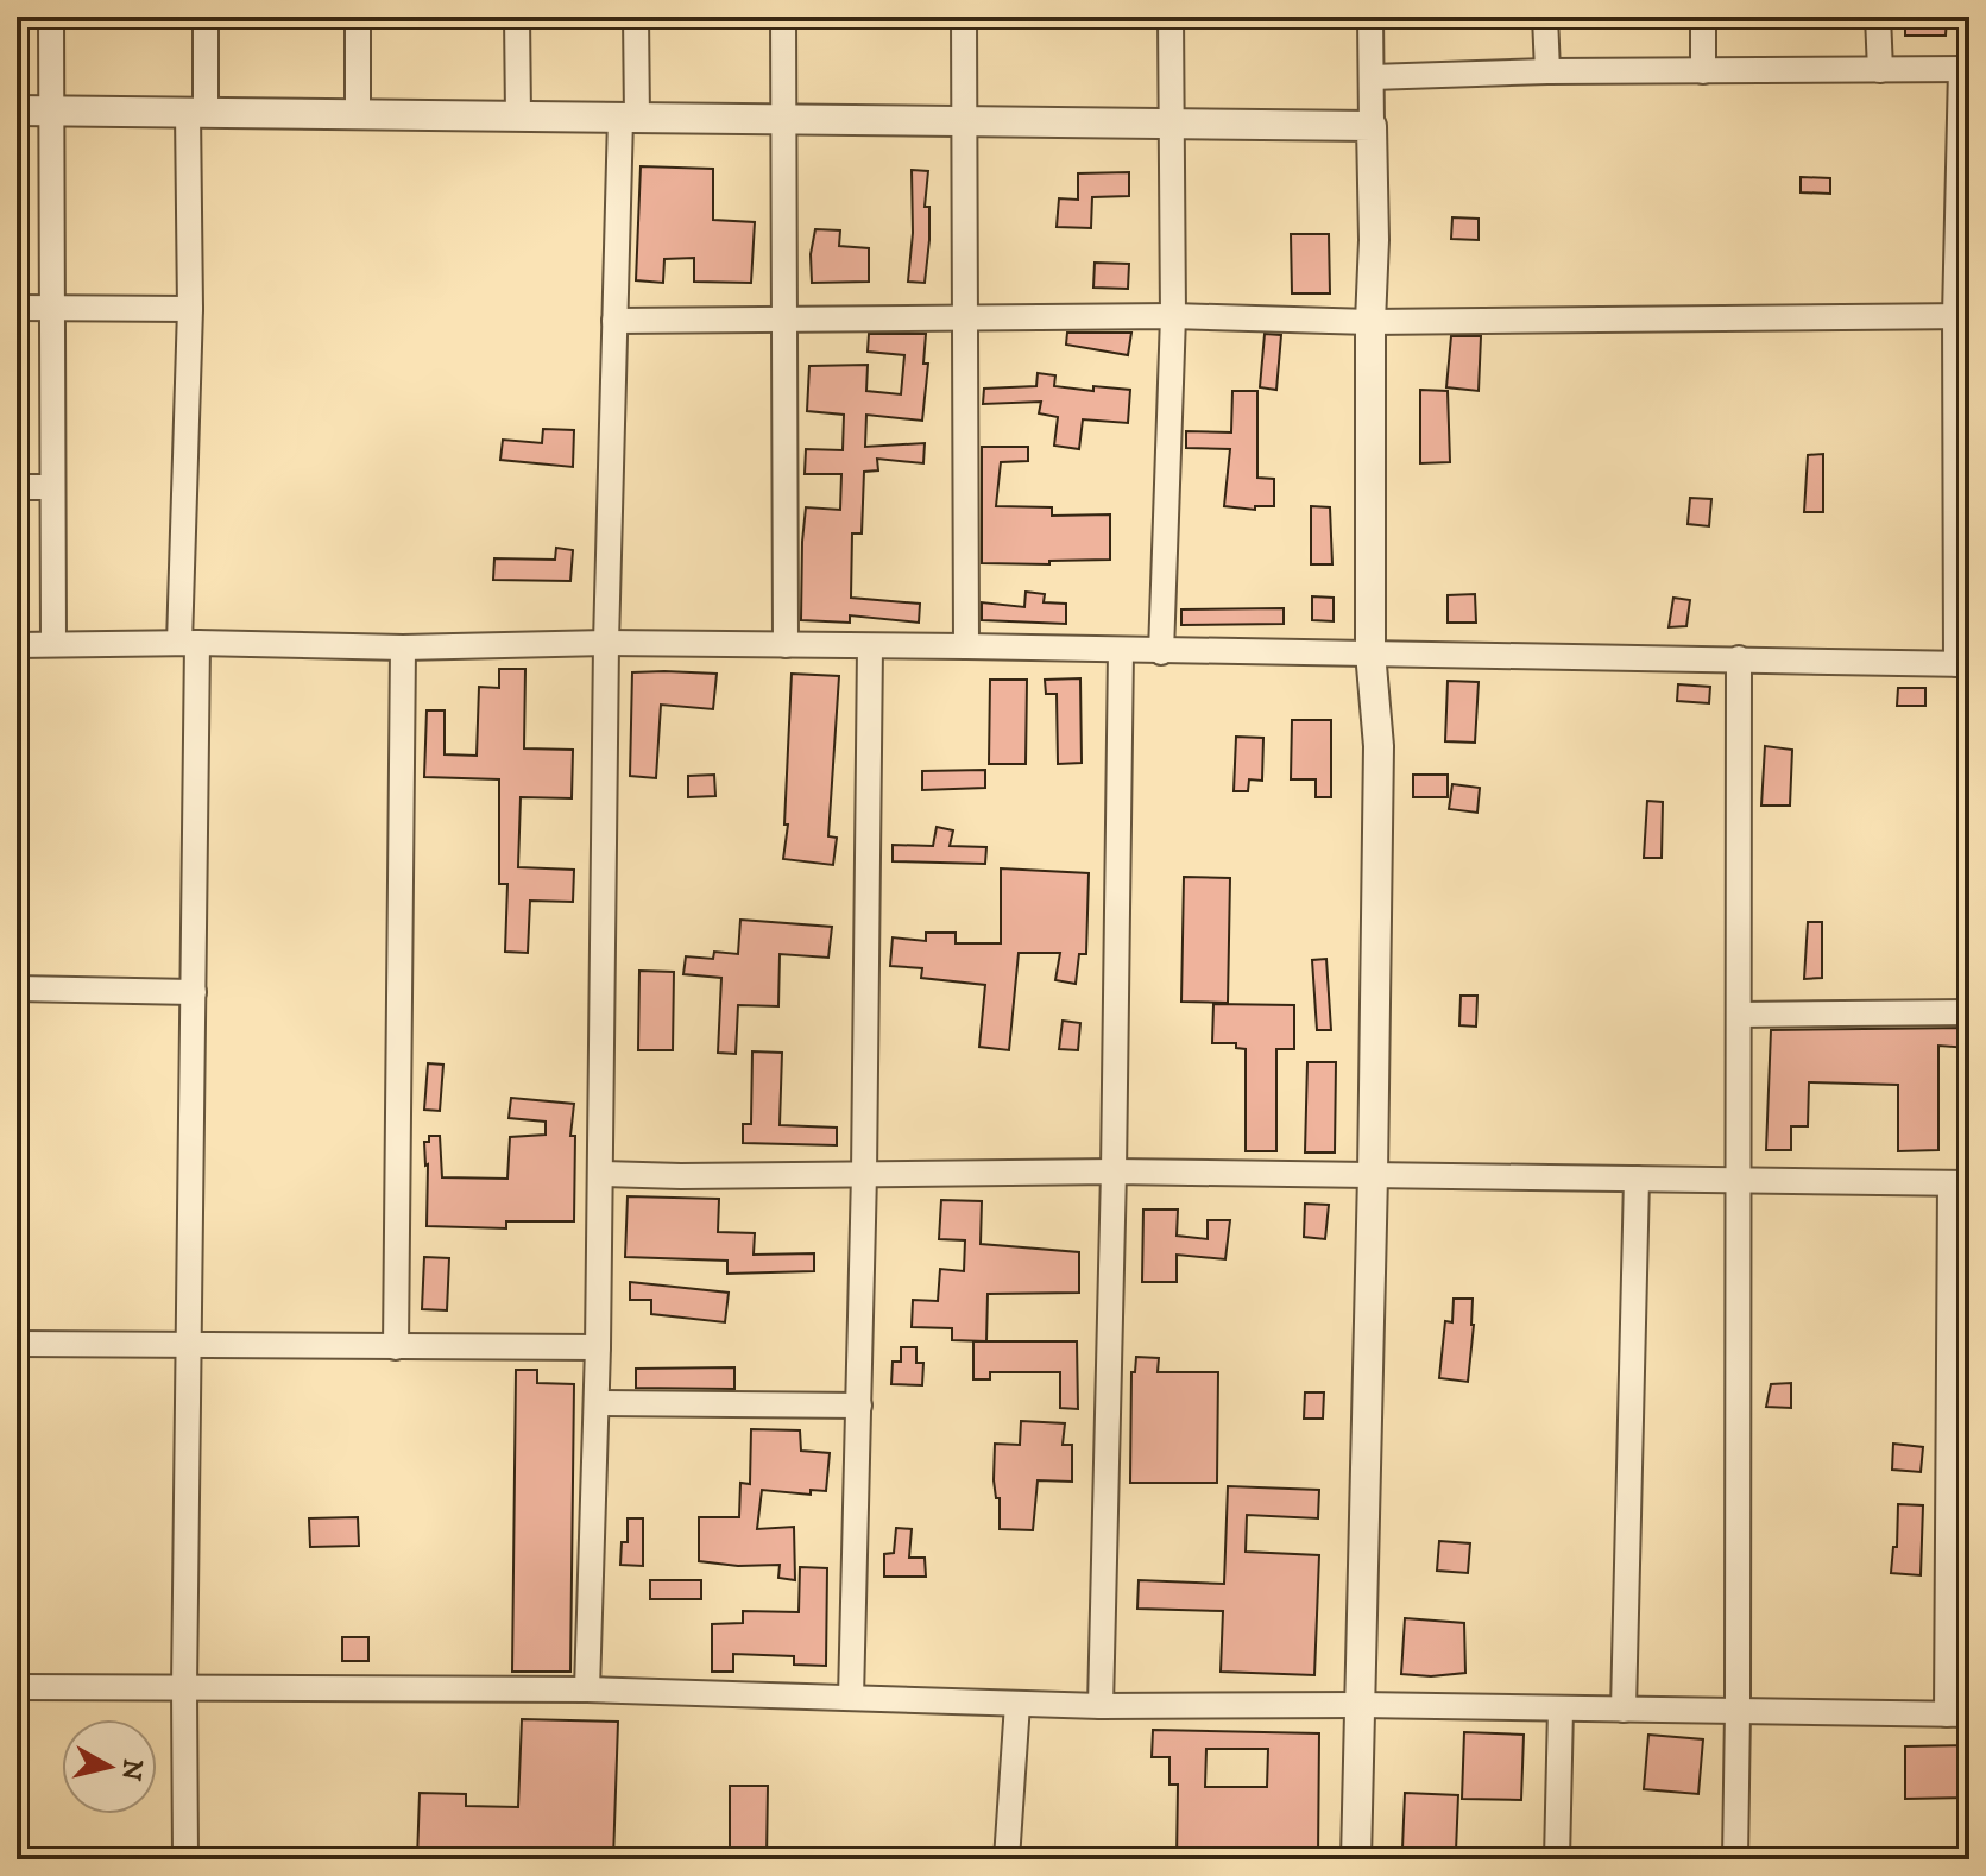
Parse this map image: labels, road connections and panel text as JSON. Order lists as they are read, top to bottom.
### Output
{
  "north": "right"
}
